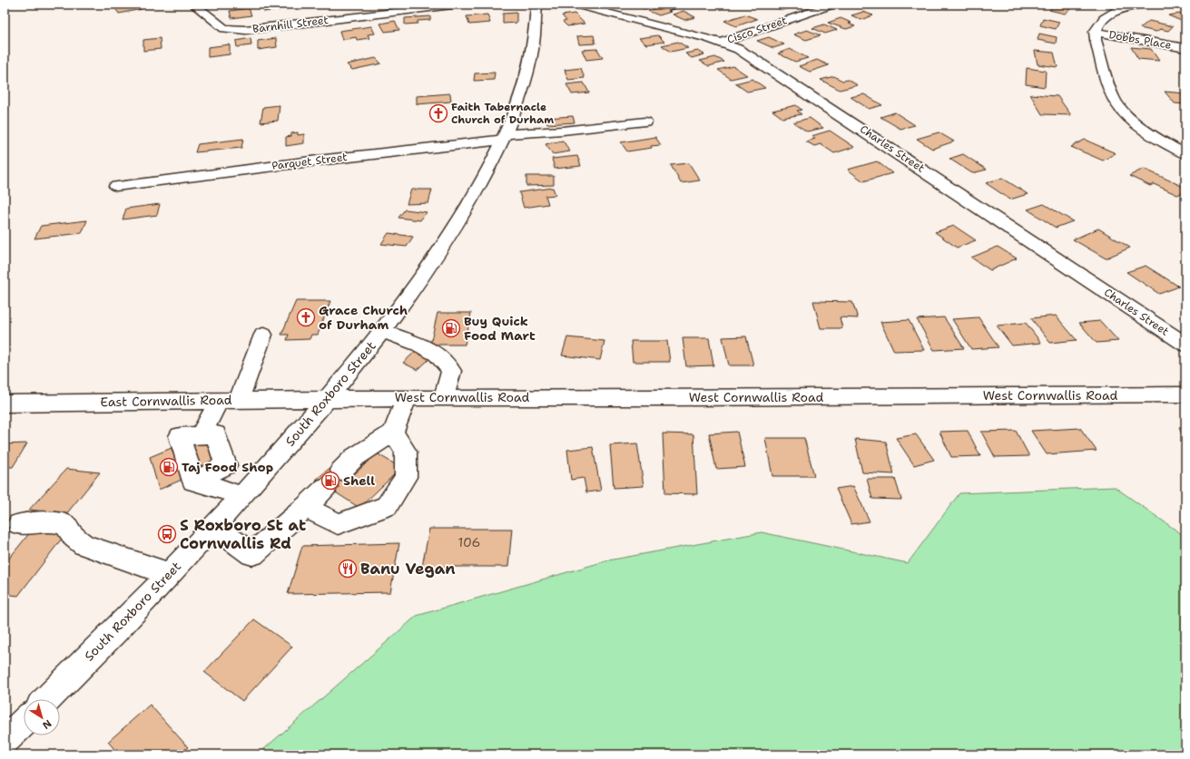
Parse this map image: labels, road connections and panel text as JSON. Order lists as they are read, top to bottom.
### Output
{
  "streets": {
    "street": [
      "Barnhill Street",
      "Cisco Street",
      "Dobbs Place",
      "Charles Street",
      "Parquet Street",
      "South Roxboro Street",
      "West Cornwallis Road",
      "East Cornwallis Road"
    ]
  },
  "crossings": [
    ["Cisco Street", "Charles Street"],
    ["Parquet Street", "South Roxboro Street"],
    ["South Roxboro Street", "West Cornwallis Road"],
    ["South Roxboro Street", "East Cornwallis Road"],
    ["West Cornwallis Road", "East Cornwallis Road"]
  ],
  "places": {
    "church": ["Faith Tabernacle Church of Durham", "Grace Church of Durham"],
    "fuel station": ["Buy Quick Food Mart", "Taj Food Shop", "Shell"],
    "bus stop": ["S Roxboro St at Cornwallis Rd"],
    "restaurant": ["Banu Vegan"]
  },
  "house_numbers": ["106"],
  "north": "bottom right"
}
